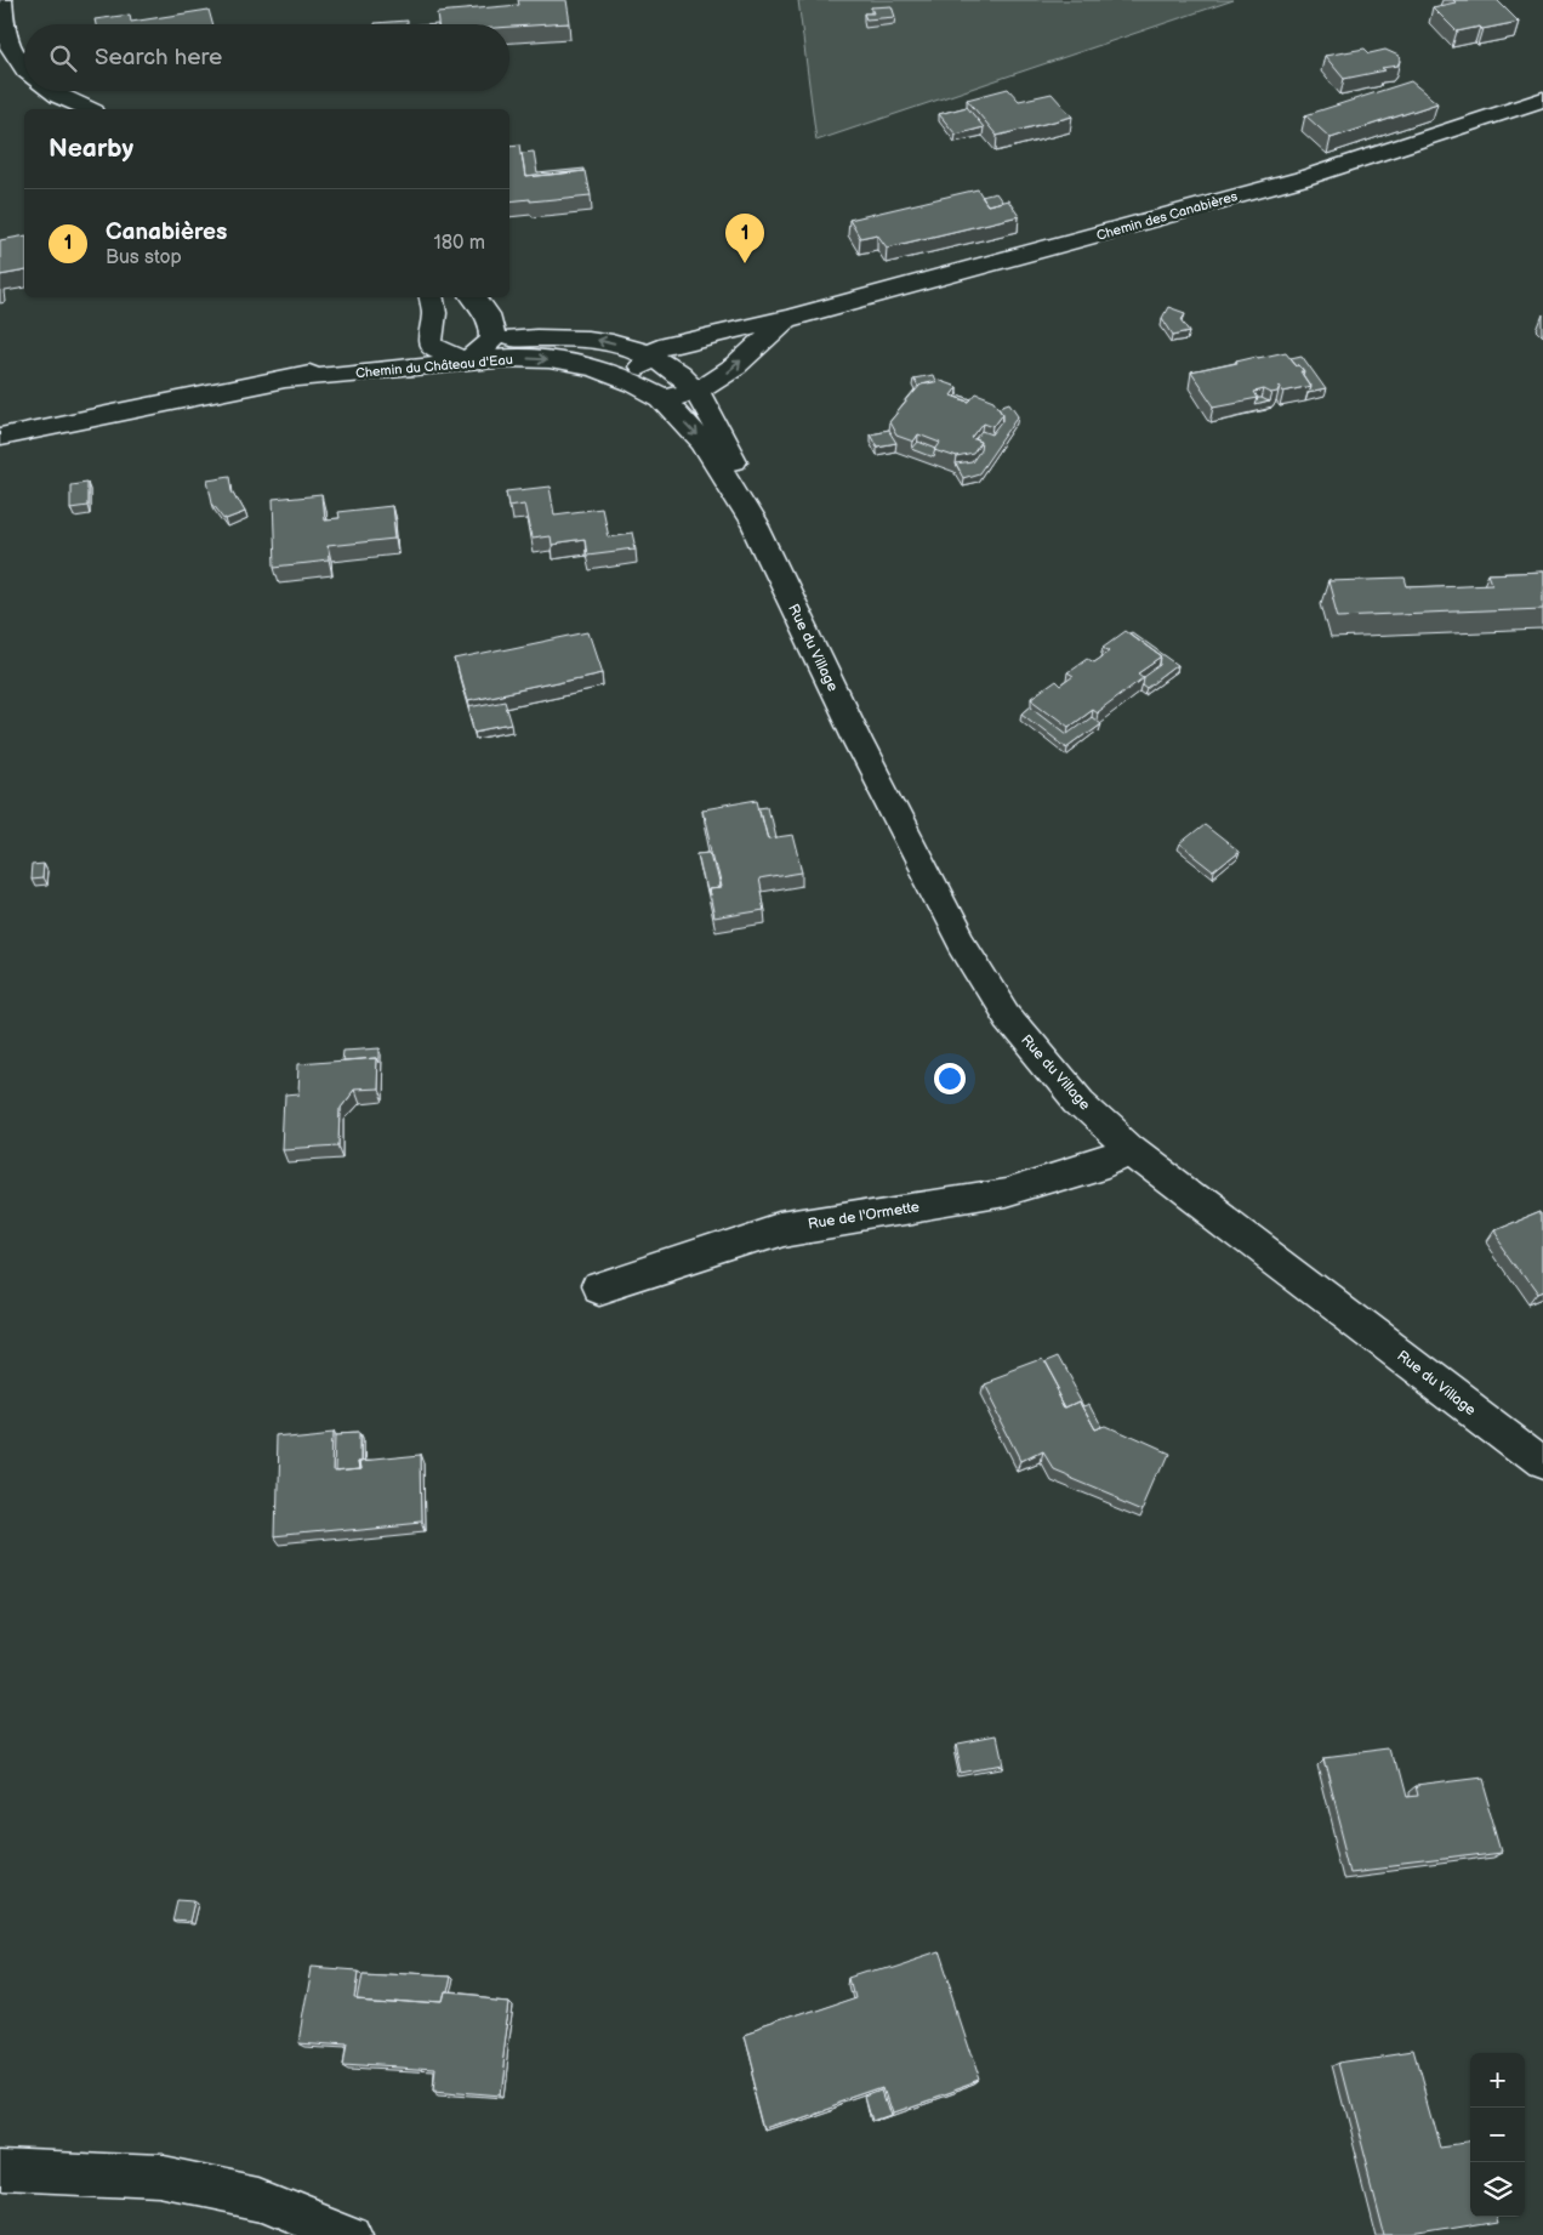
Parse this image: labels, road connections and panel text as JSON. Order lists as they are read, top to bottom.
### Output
{
  "streets": {
    "street": [
      "Chemin des Canabières",
      "Chemin du Château d'Eau",
      "Rue du Village",
      "Rue de l'Ormette"
    ]
  },
  "crossings": [
    ["Chemin des Canabières", "Chemin du Château d'Eau"],
    ["Chemin des Canabières", "Rue du Village"],
    ["Chemin du Château d'Eau", "Rue du Village"],
    ["Rue du Village", "Rue de l'Ormette"]
  ],
  "page": {
    "search": "Search here",
    "heading": "Nearby",
    "list": [
      {
        "mark": "1",
        "name": "Canabières",
        "note": "Bus stop",
        "value": "180 m"
      }
    ],
    "pins": "1",
    "map_buttons": ["+", "−"]
  }
}
